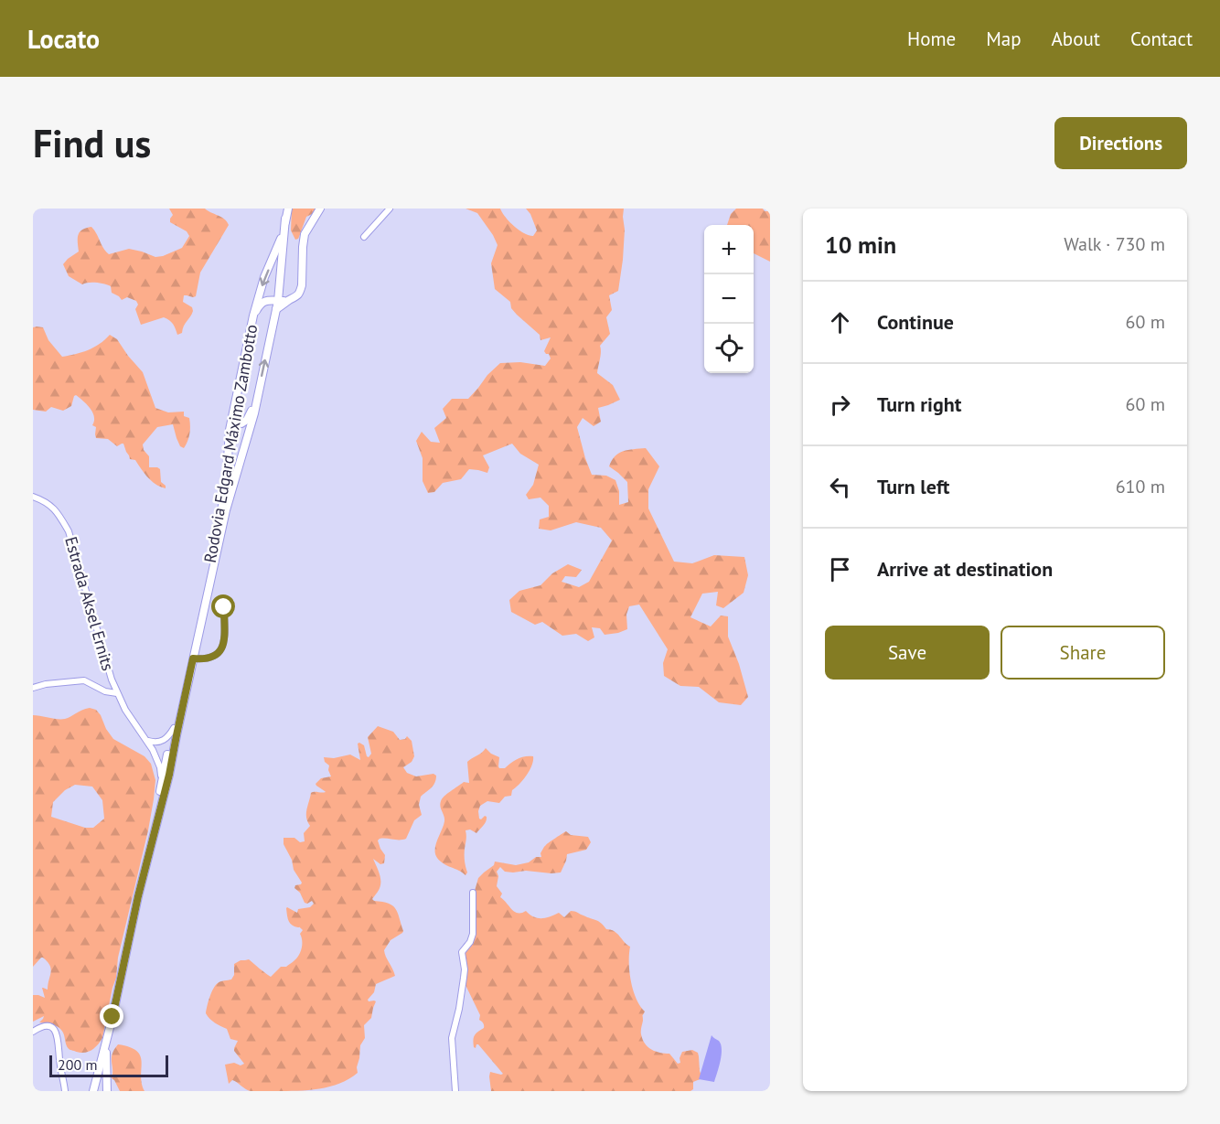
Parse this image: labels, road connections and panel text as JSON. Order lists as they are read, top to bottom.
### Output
{
  "streets": {
    "main road": ["Rodovia Edgard Máximo Zambotto"],
    "street": ["Estrada Aksel Ernits"]
  },
  "crossings": [
    ["Rodovia Edgard Máximo Zambotto", "Estrada Aksel Ernits"]
  ],
  "scale_bar": "200 m",
  "page": {
    "header": "Locato",
    "nav": [
      "Home",
      "Map",
      "About",
      "Contact"
    ],
    "buttons": [
      "Directions",
      ["Save", "Share"]
    ],
    "title": "Find us",
    "heading": ["10 min", "Walk · 730 m"],
    "map_buttons": ["+", "−"],
    "list": [
      ["Continue", "60 m"],
      ["Turn right", "60 m"],
      ["Turn left", "610 m"],
      "Arrive at destination"
    ],
    "scale": "200 m"
  }
}
